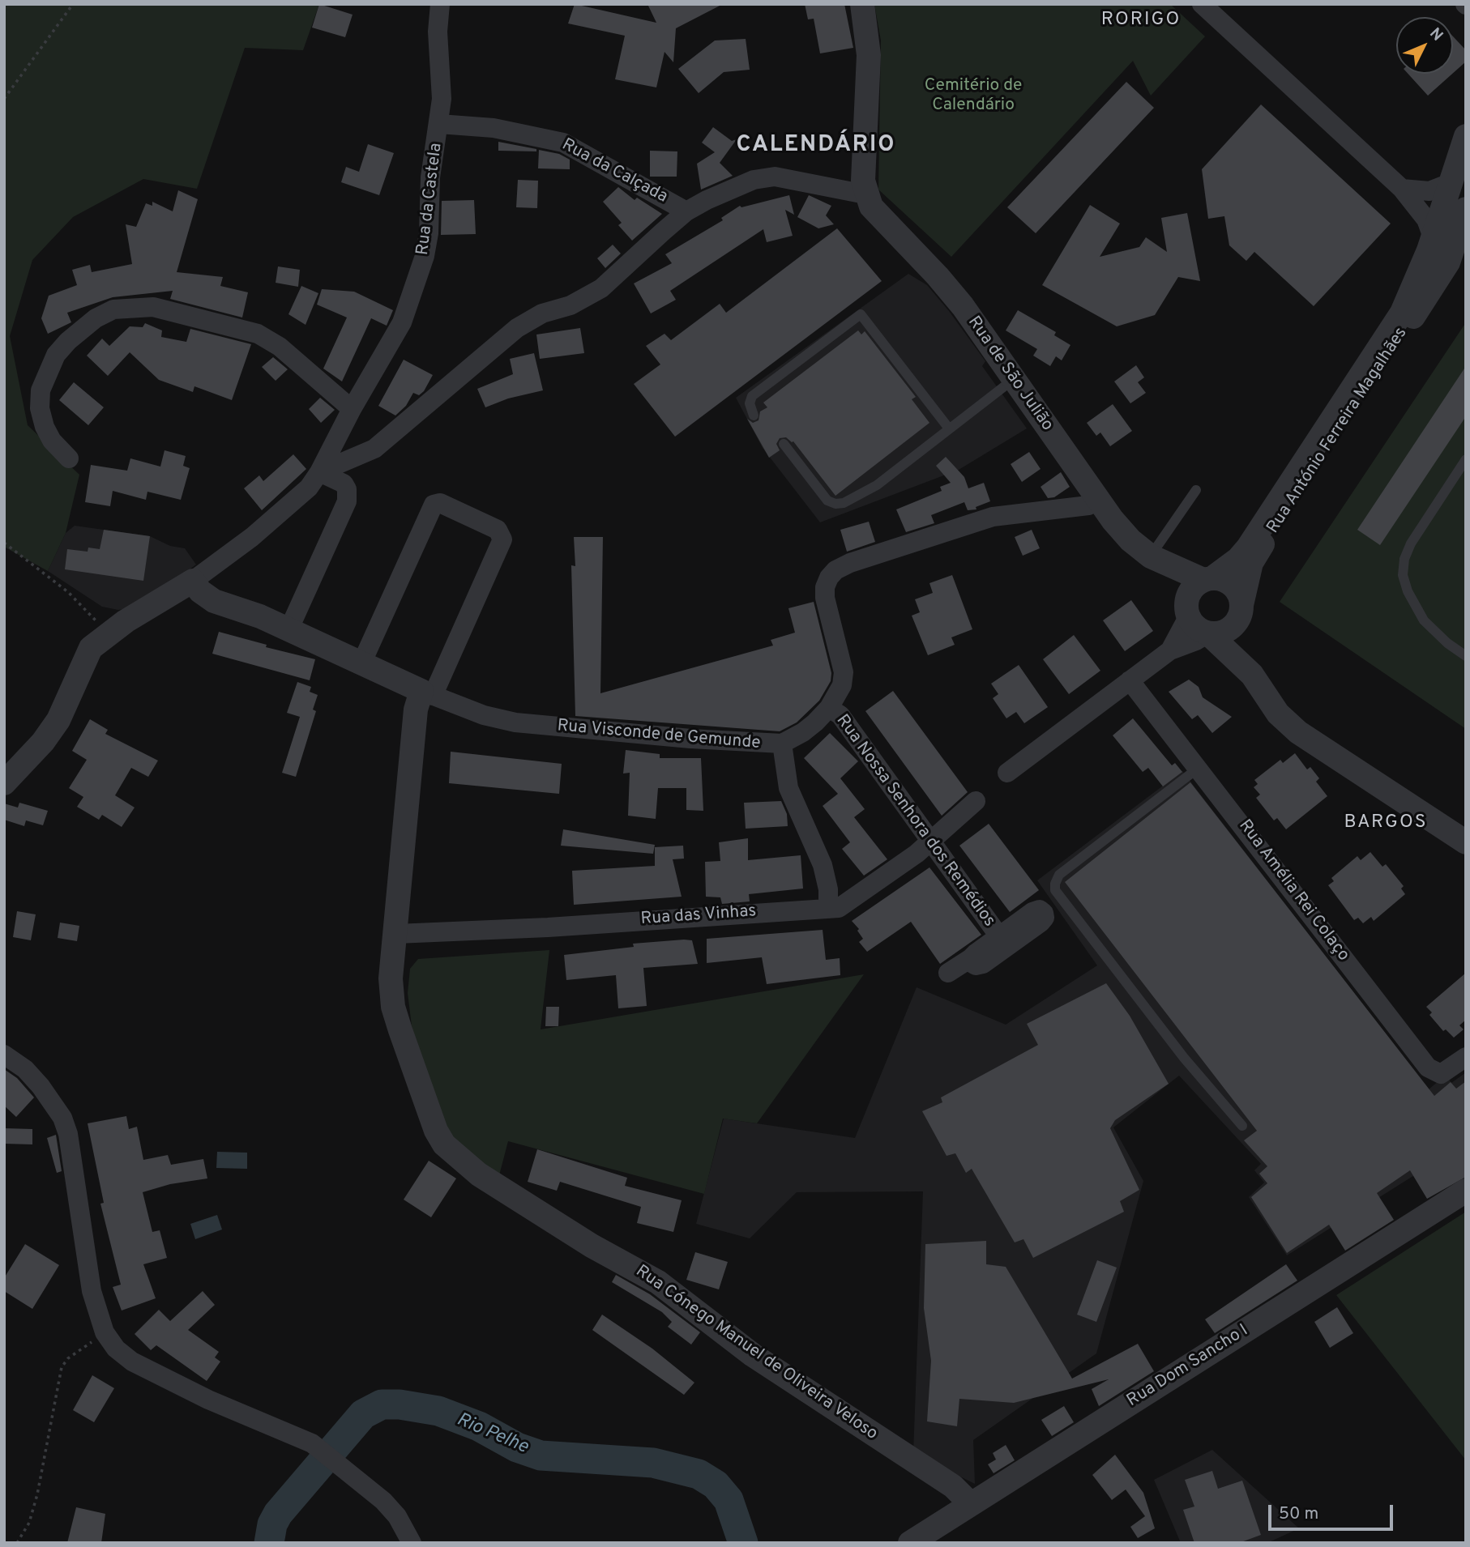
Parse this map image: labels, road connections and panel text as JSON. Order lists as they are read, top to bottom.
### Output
{
  "streets": {
    "street": [
      "Rua da Calçada",
      "Rua da Castela",
      "Rua de São Julião",
      "Rua António Ferreira Magalhães",
      "Rua Visconde de Gemunde",
      "Rua Nossa Senhora dos Remédios",
      "Rua Amélia Rei Colaço",
      "Rua das Vinhas",
      "Rua Cónego Manuel de Oliveira Veloso",
      "Rua Dom Sancho I"
    ]
  },
  "crossings": [
    ["Rua da Calçada", "Rua da Castela"],
    ["Rua de São Julião", "Rua António Ferreira Magalhães"],
    ["Rua de São Julião", "Rua Visconde de Gemunde"],
    ["Rua Visconde de Gemunde", "Rua Nossa Senhora dos Remédios"],
    ["Rua Visconde de Gemunde", "Rua Cónego Manuel de Oliveira Veloso"],
    ["Rua Nossa Senhora dos Remédios", "Rua das Vinhas"],
    ["Rua das Vinhas", "Rua Cónego Manuel de Oliveira Veloso"],
    ["Rua Cónego Manuel de Oliveira Veloso", "Rua Dom Sancho I"]
  ],
  "districts": ["RORIGO", "CALENDÁRIO", "BARGOS"],
  "water": ["Rio Pelhe"],
  "parks": ["Cemitério de Calendário"],
  "scale_bar": "50 m",
  "north": "top right"
}
